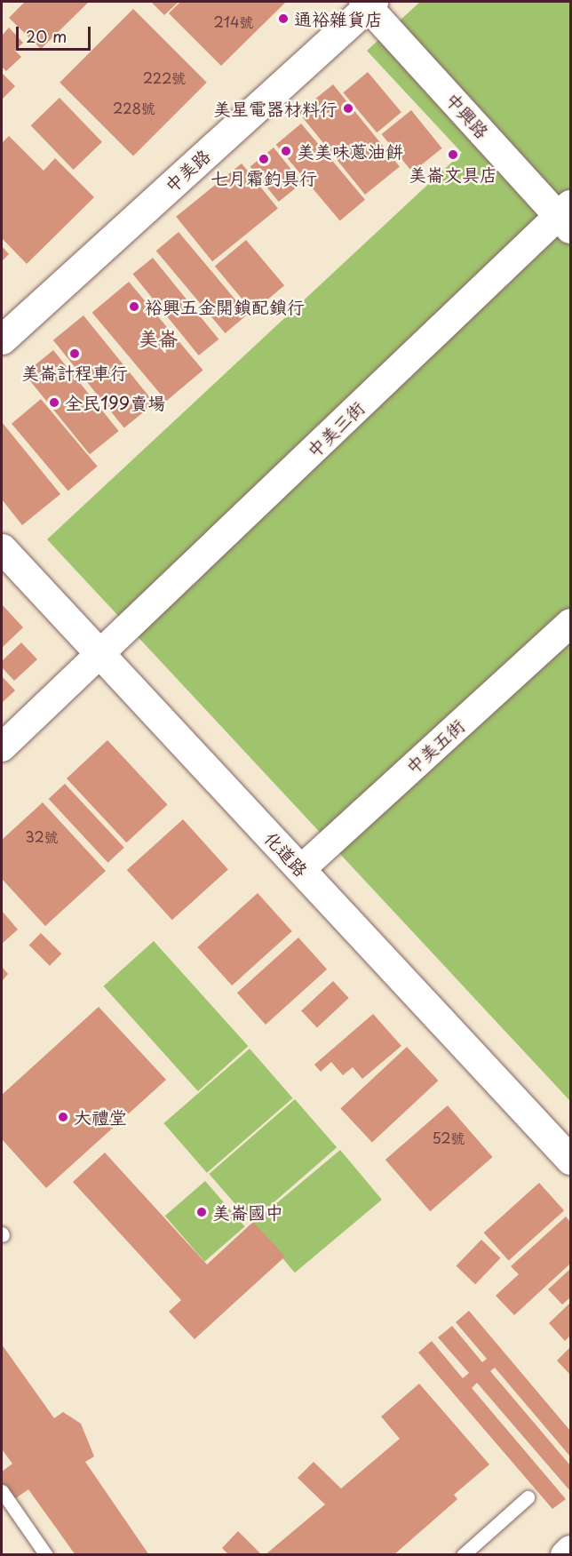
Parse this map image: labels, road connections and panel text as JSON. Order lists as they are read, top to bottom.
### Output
{
  "streets": {
    "street": [
      "中興路",
      "中美路",
      "中美三街",
      "中美五街",
      "化道路"
    ]
  },
  "crossings": [
    ["中興路", "中美路"],
    ["中興路", "中美三街"],
    ["中美三街", "化道路"],
    ["中美五街", "化道路"]
  ],
  "districts": ["美崙"],
  "places": [
    "通裕雜貨店",
    "美星電器材料行",
    "美美味蔥油餅",
    "美崙文具店",
    "七月霜釣具行",
    "裕興五金開鎖配鎖行",
    "美崙計程車行",
    "全民199賣場",
    "大禮堂",
    "美崙國中"
  ],
  "house_numbers": [
    "214號",
    "222號",
    "228號",
    "32號",
    "52號"
  ],
  "scale_bar": "20 m"
}
